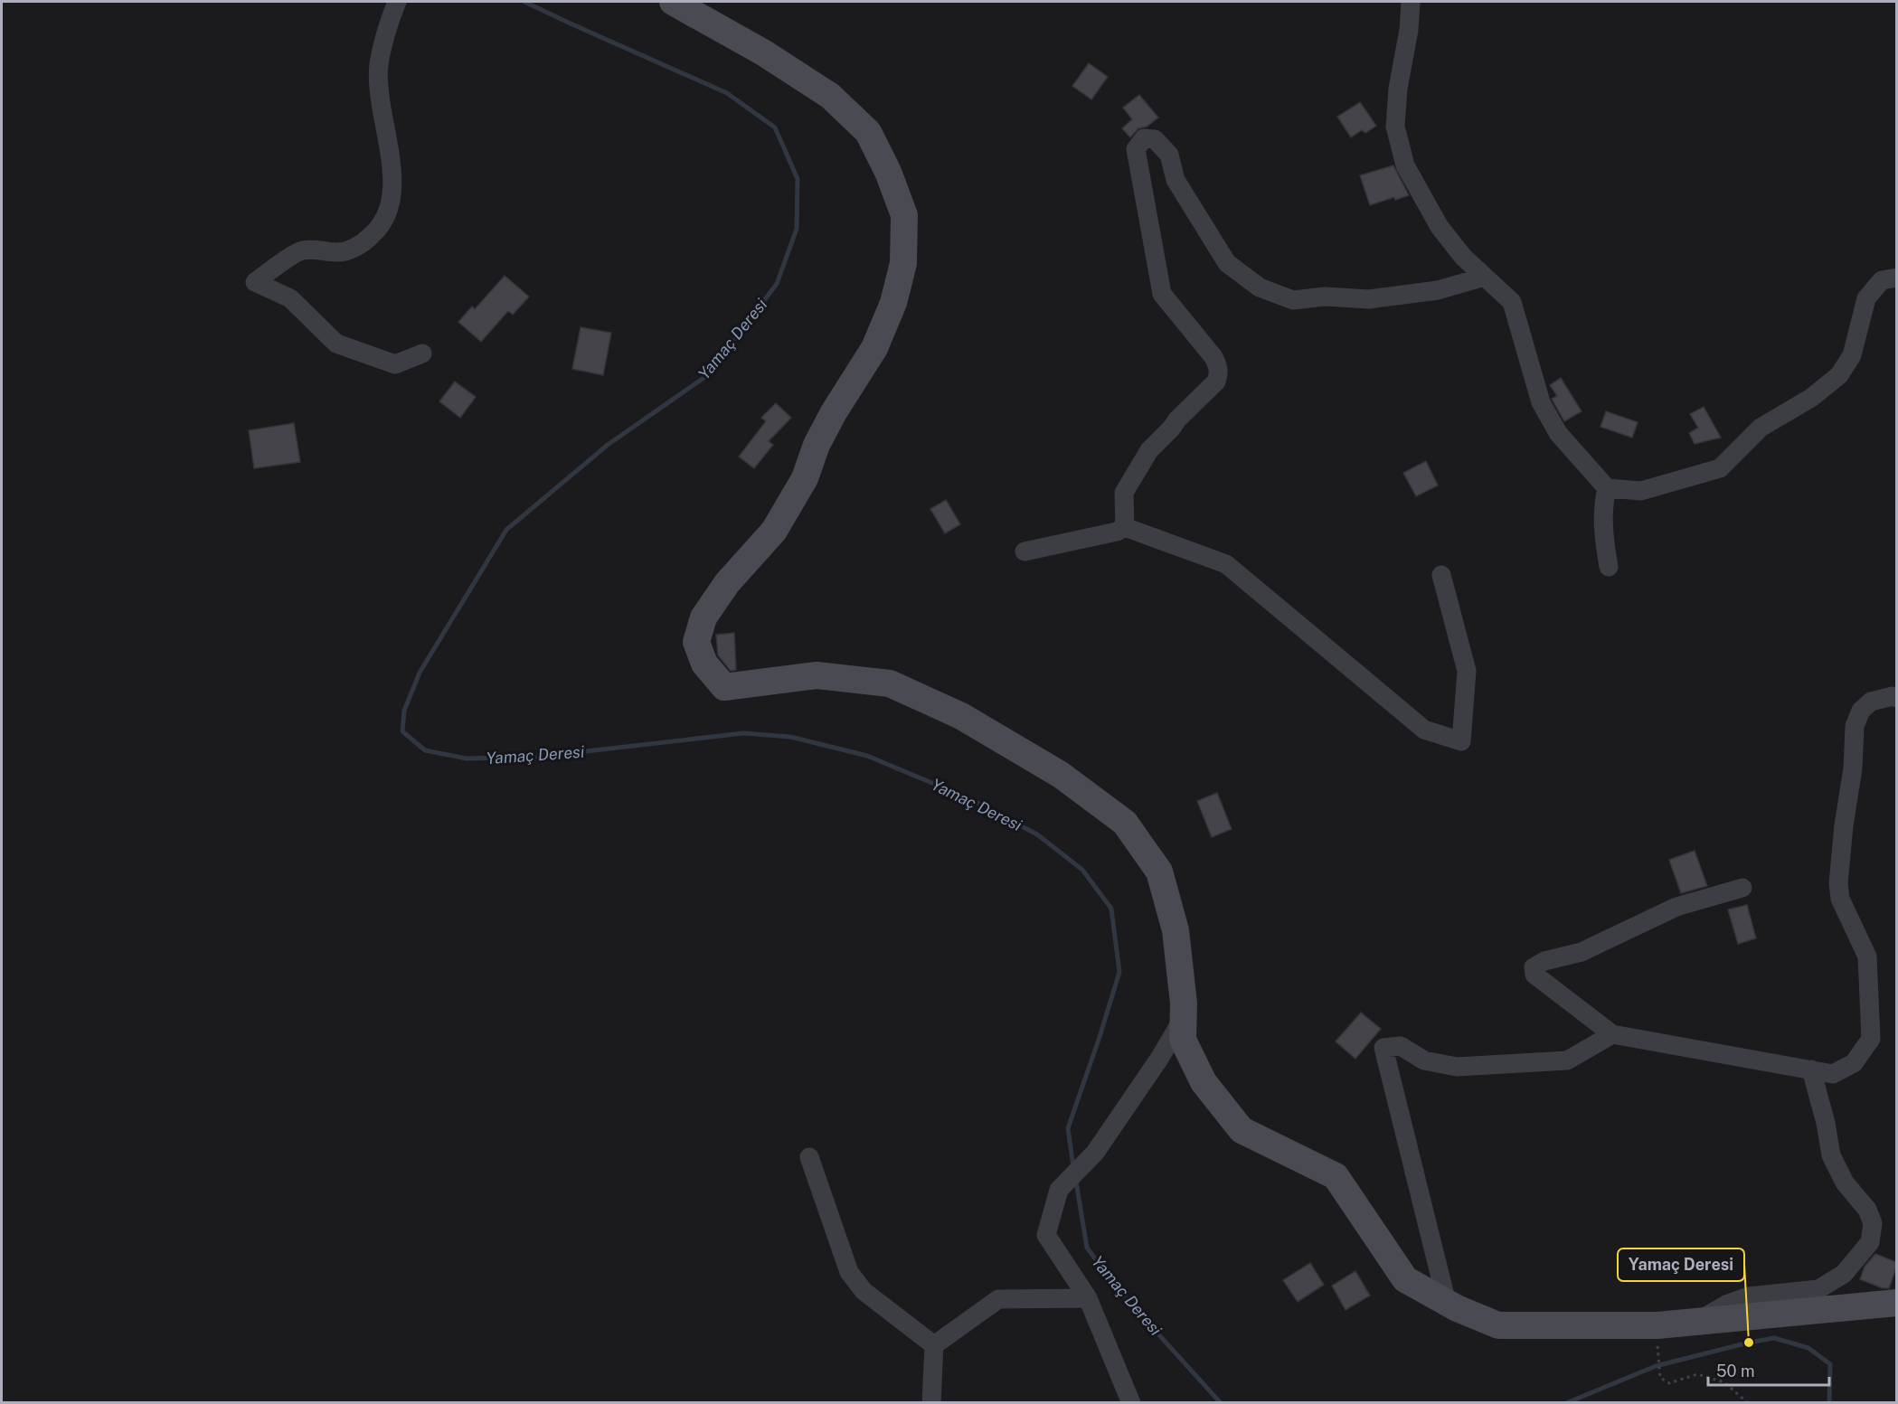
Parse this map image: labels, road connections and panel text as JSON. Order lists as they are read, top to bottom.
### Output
{
  "water": ["Yamaç Deresi"],
  "places": ["Yamaç Deresi"],
  "scale_bar": "50 m"
}
